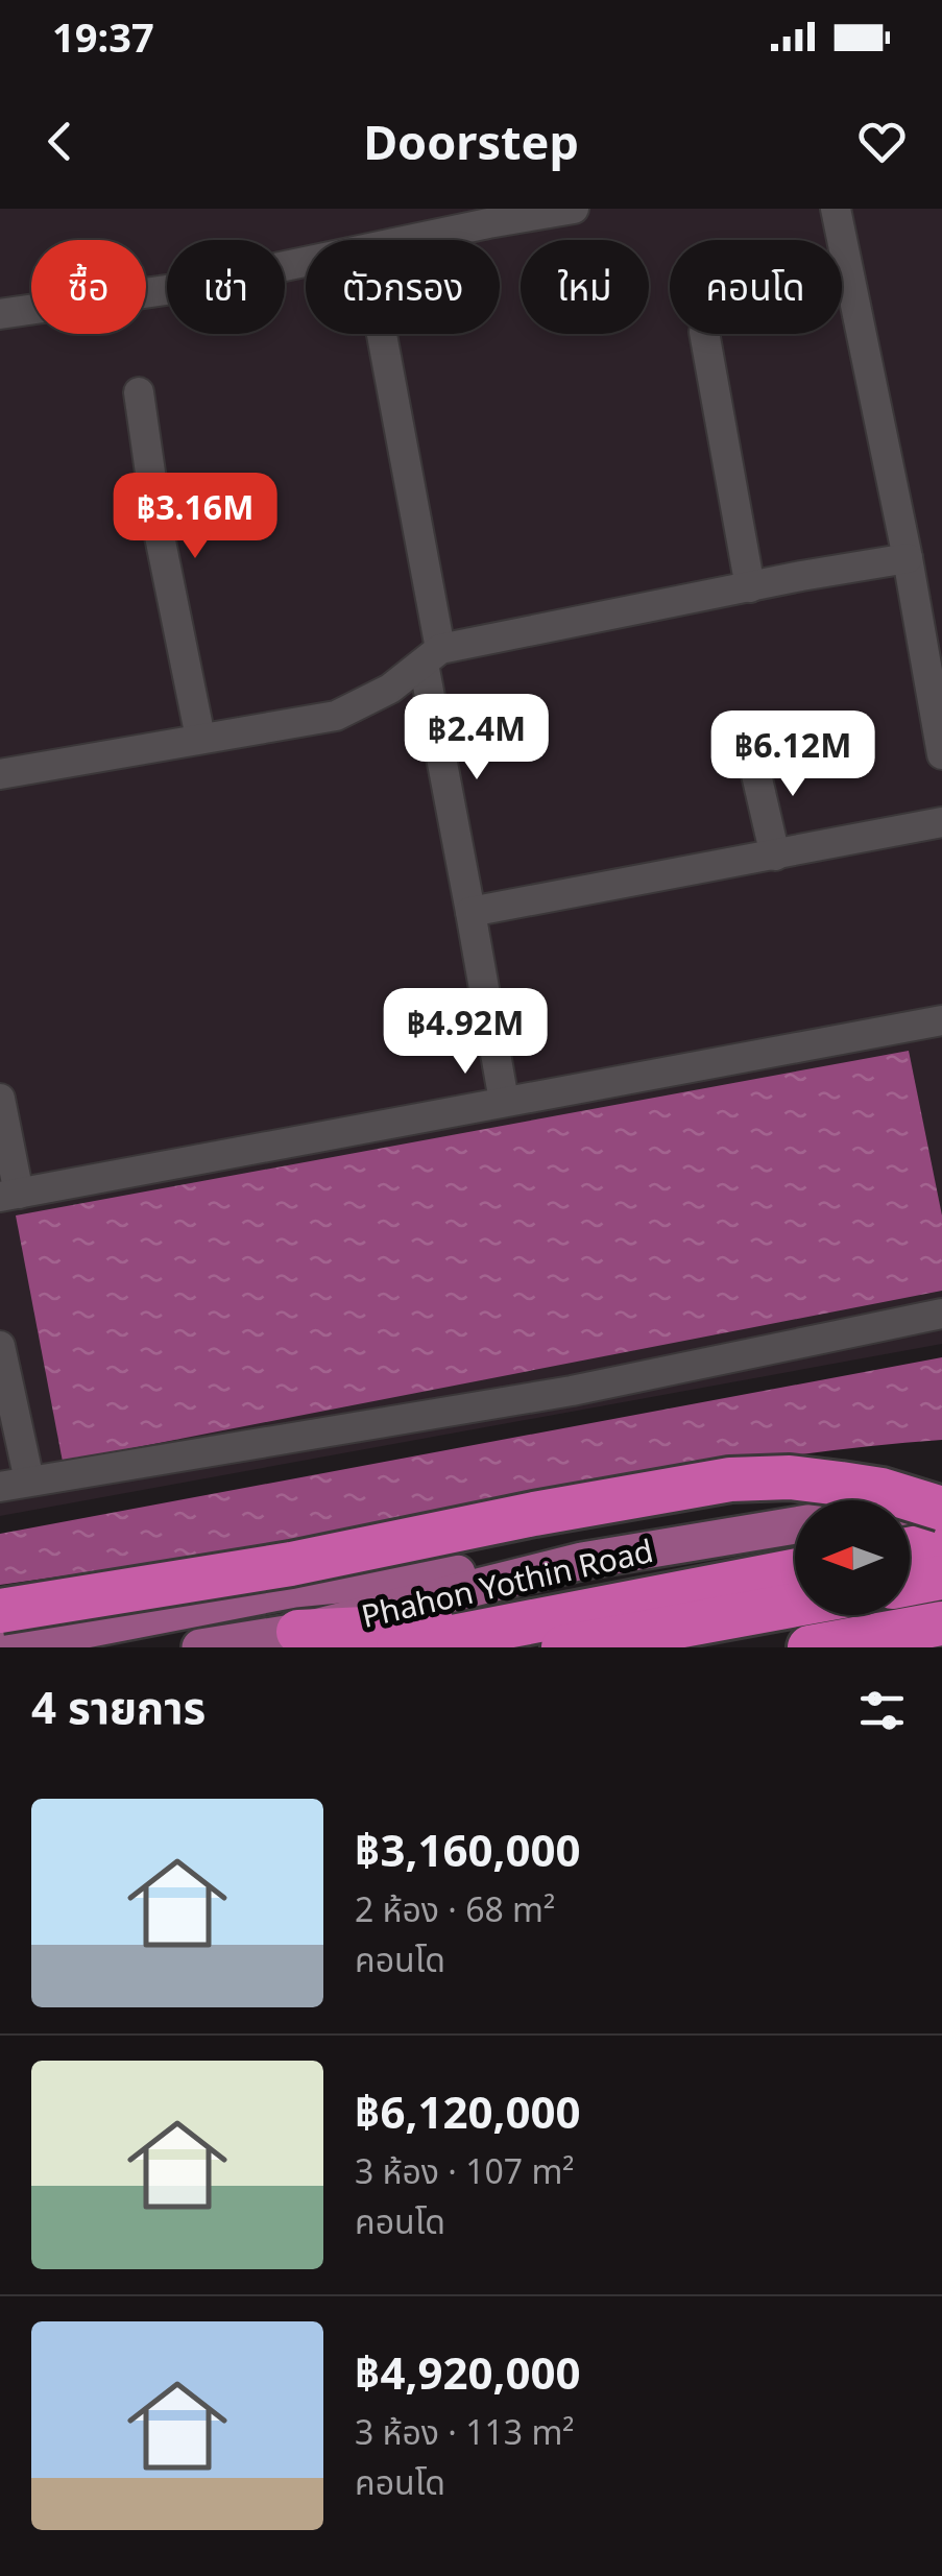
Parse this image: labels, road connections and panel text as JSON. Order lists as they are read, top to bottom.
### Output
{
  "streets": {
    "highway": ["Phahon Yothin Road"]
  },
  "north": "left",
  "page": {
    "status": "19:37",
    "header": "Doorstep",
    "chip": [
      "ซื้อ",
      "เช่า",
      "ตัวกรอง",
      "ใหม่",
      "คอนโด"
    ],
    "price": [
      "฿3.16M",
      "฿2.4M",
      "฿6.12M",
      "฿4.92M"
    ],
    "heading": "4 รายการ",
    "list": [
      {
        "name": "฿3,160,000",
        "note": "2 ห้อง · 68 m² · คอนโด"
      },
      {
        "name": "฿6,120,000",
        "note": "3 ห้อง · 107 m² · คอนโด"
      },
      {
        "name": "฿4,920,000",
        "note": "3 ห้อง · 113 m² · คอนโด"
      }
    ]
  }
}
